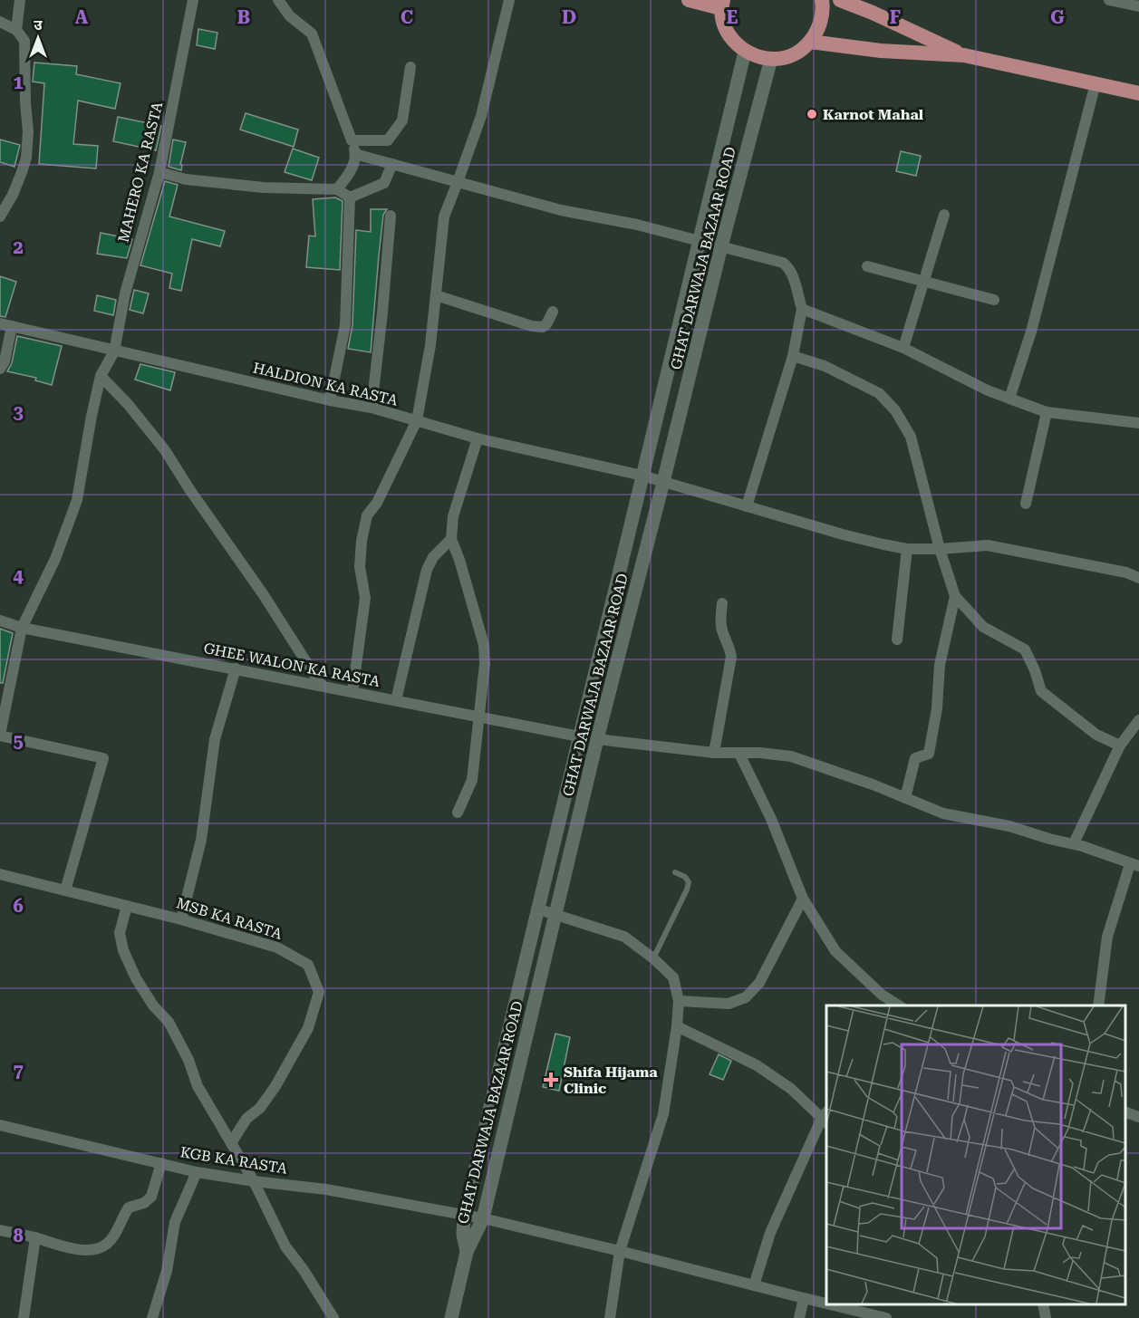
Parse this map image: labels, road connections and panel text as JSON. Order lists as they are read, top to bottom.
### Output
{
  "streets": {
    "street": [
      "MAHERO KA RASTA",
      "GHAT DARWAJA BAZAAR ROAD",
      "HALDION KA RASTA",
      "GHEE WALON KA RASTA",
      "MSB KA RASTA",
      "KGB KA RASTA"
    ]
  },
  "crossings": [
    ["MAHERO KA RASTA", "HALDION KA RASTA"],
    ["MAHERO KA RASTA", "GHEE WALON KA RASTA"],
    ["GHAT DARWAJA BAZAAR ROAD", "HALDION KA RASTA"],
    ["GHAT DARWAJA BAZAAR ROAD", "KGB KA RASTA"]
  ],
  "places": {
    "other": ["Karnot Mahal"],
    "health": ["Shifa Hijama Clinic"]
  },
  "north": "top",
  "grid": {
    "columns": [
      "A",
      "B",
      "C",
      "D",
      "E",
      "F",
      "G"
    ],
    "rows": [
      "1",
      "2",
      "3",
      "4",
      "5",
      "6",
      "7",
      "8"
    ]
  }
}
